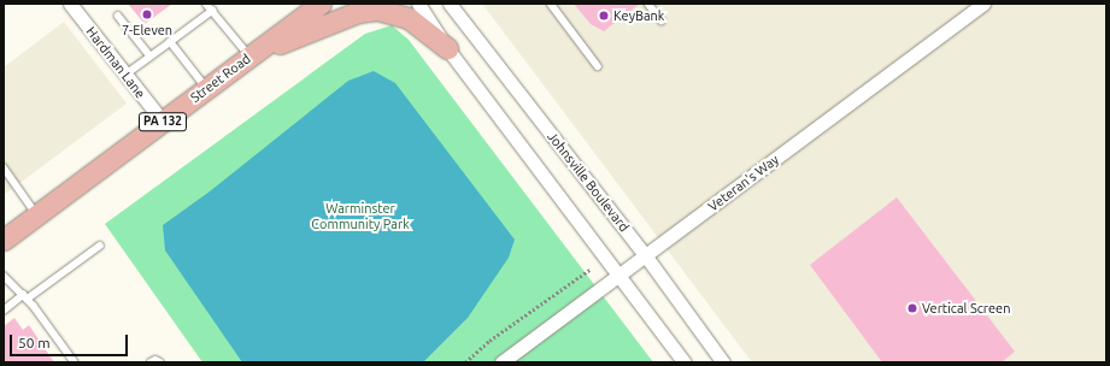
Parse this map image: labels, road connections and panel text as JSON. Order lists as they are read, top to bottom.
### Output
{
  "streets": {
    "main road": ["Street Road", "PA 132"],
    "street": ["Hardman Lane", "Johnsville Boulevard", "Veteran's Way"]
  },
  "crossings": [
    ["Hardman Lane", "Street Road"],
    ["Johnsville Boulevard", "Veteran's Way"]
  ],
  "parks": ["Warminster Community Park"],
  "places": ["7-Eleven", "KeyBank", "Vertical Screen"],
  "scale_bar": "50 m"
}
